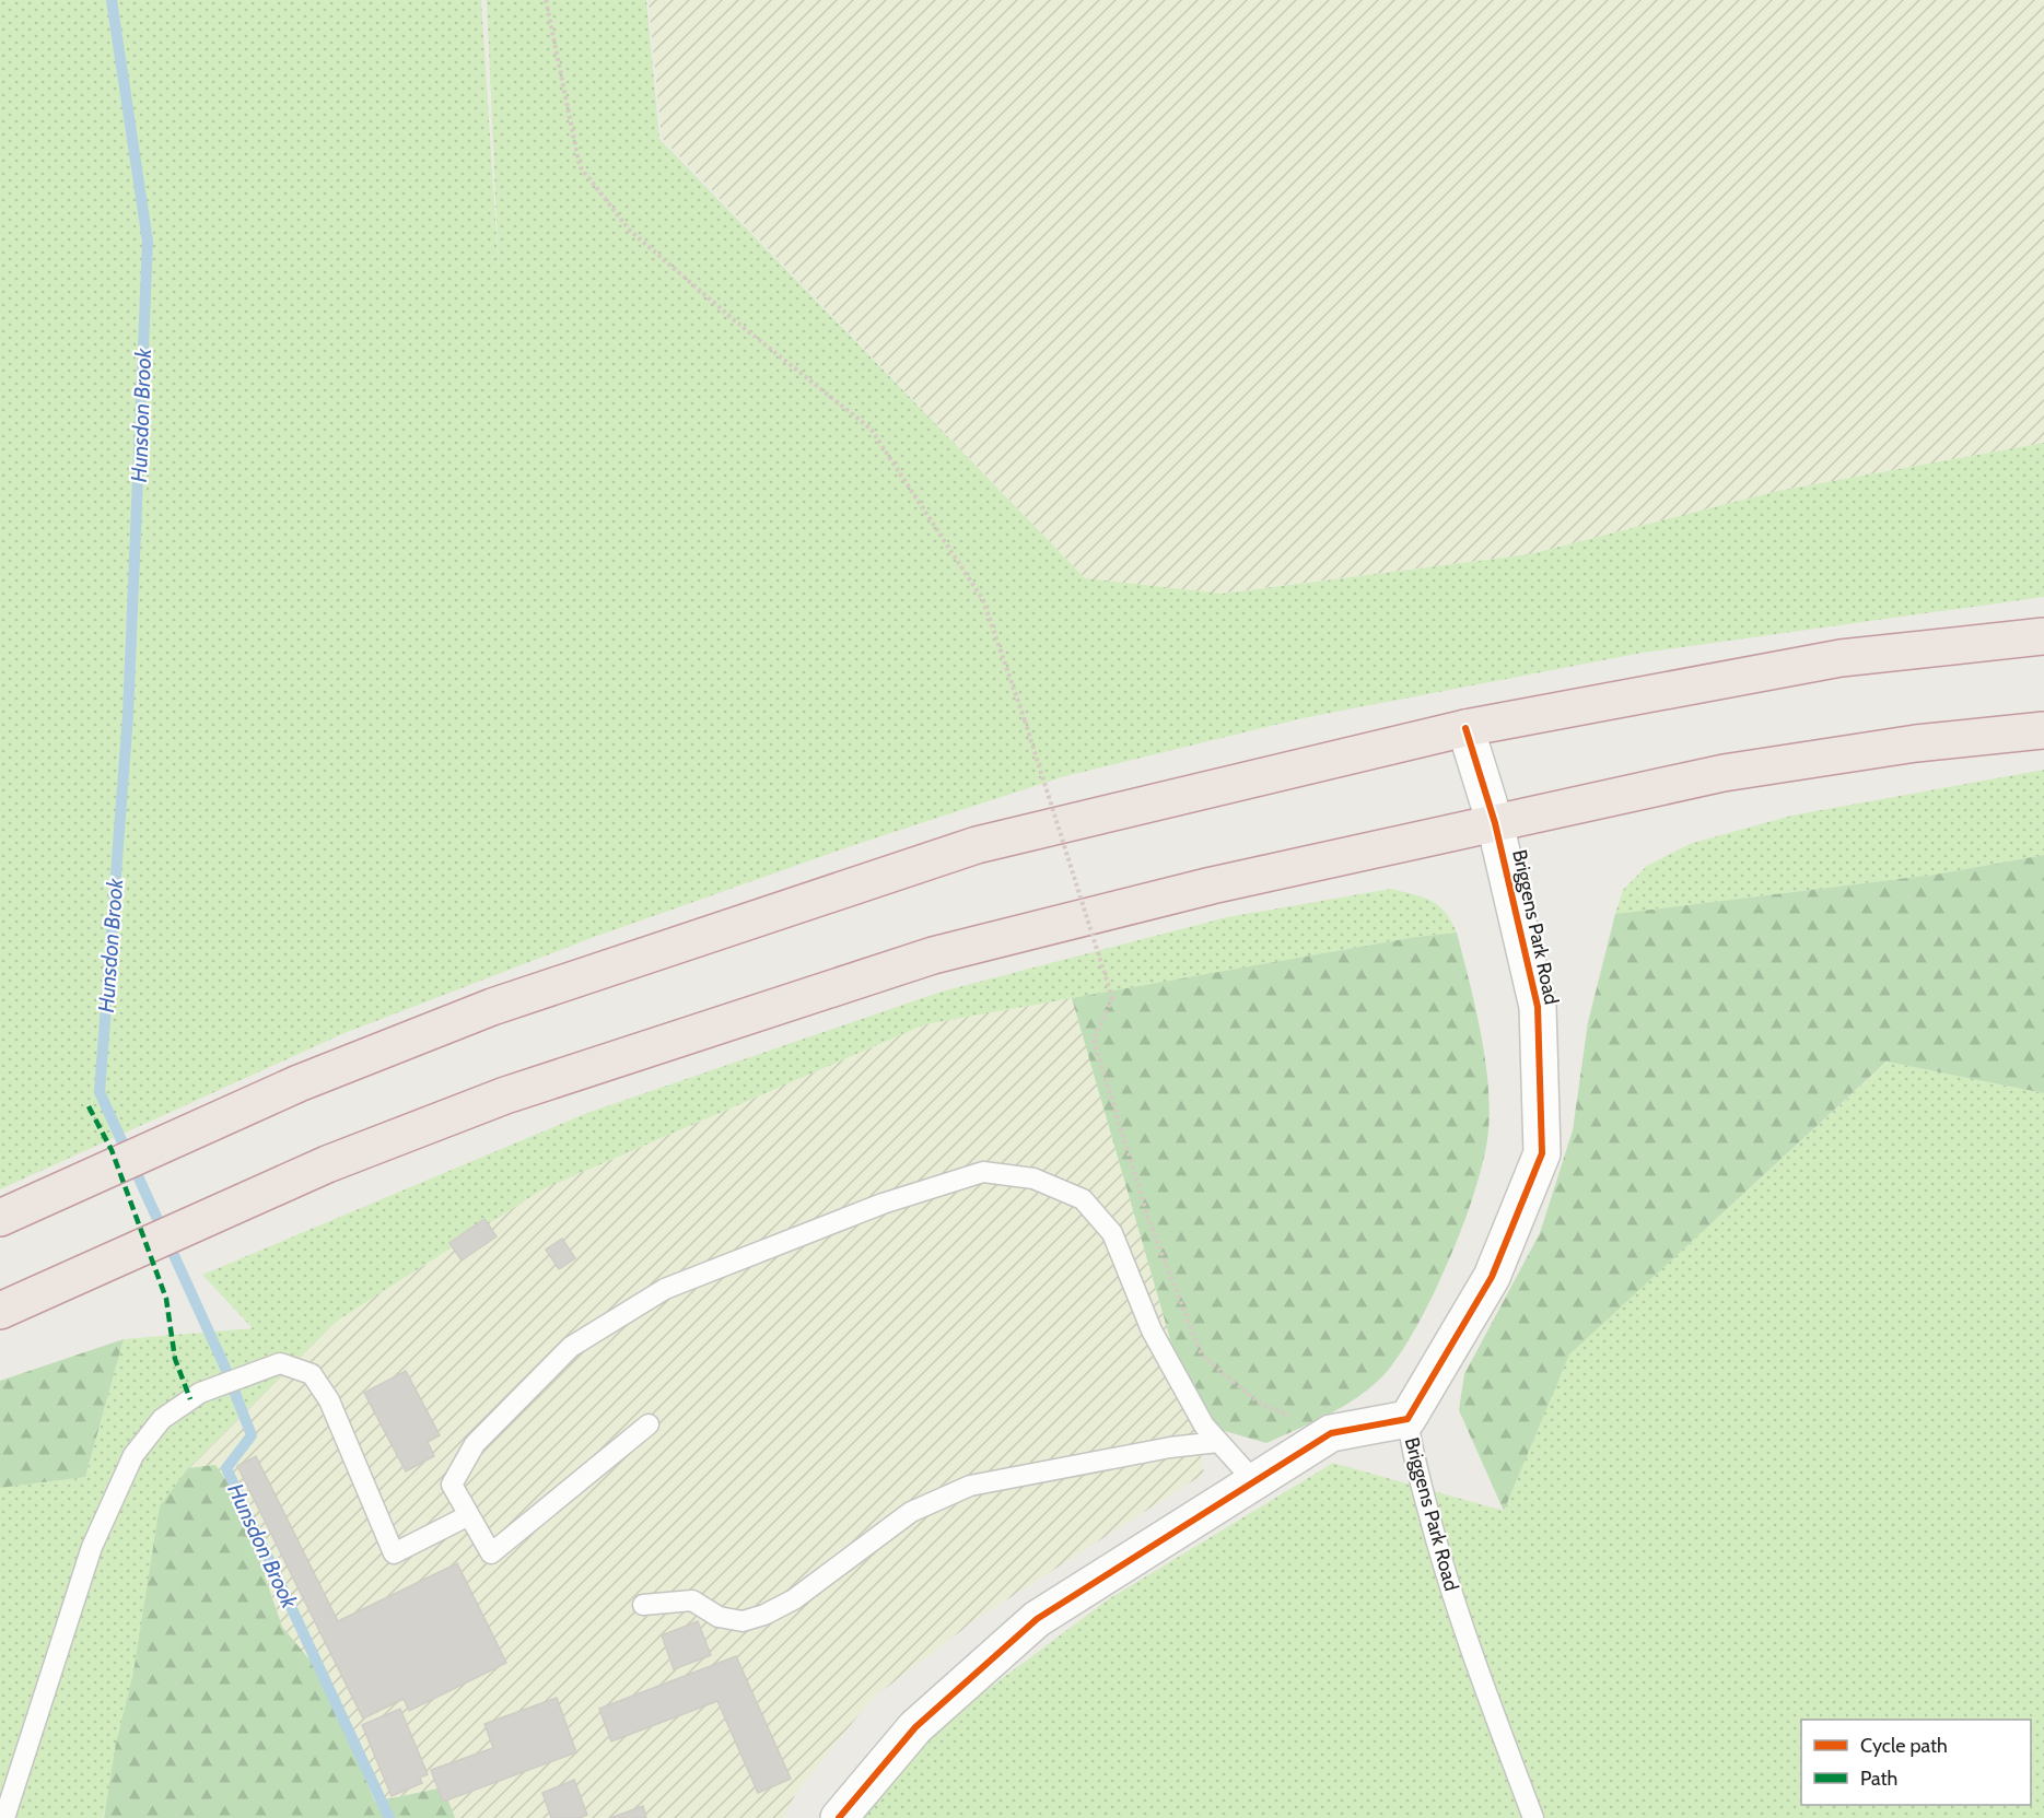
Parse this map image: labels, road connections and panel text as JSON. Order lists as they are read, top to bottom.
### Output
{
  "streets": {
    "street": ["Briggens Park Road"]
  },
  "water": ["Hunsdon Brook"],
  "legend": ["Cycle path", "Path"]
}
